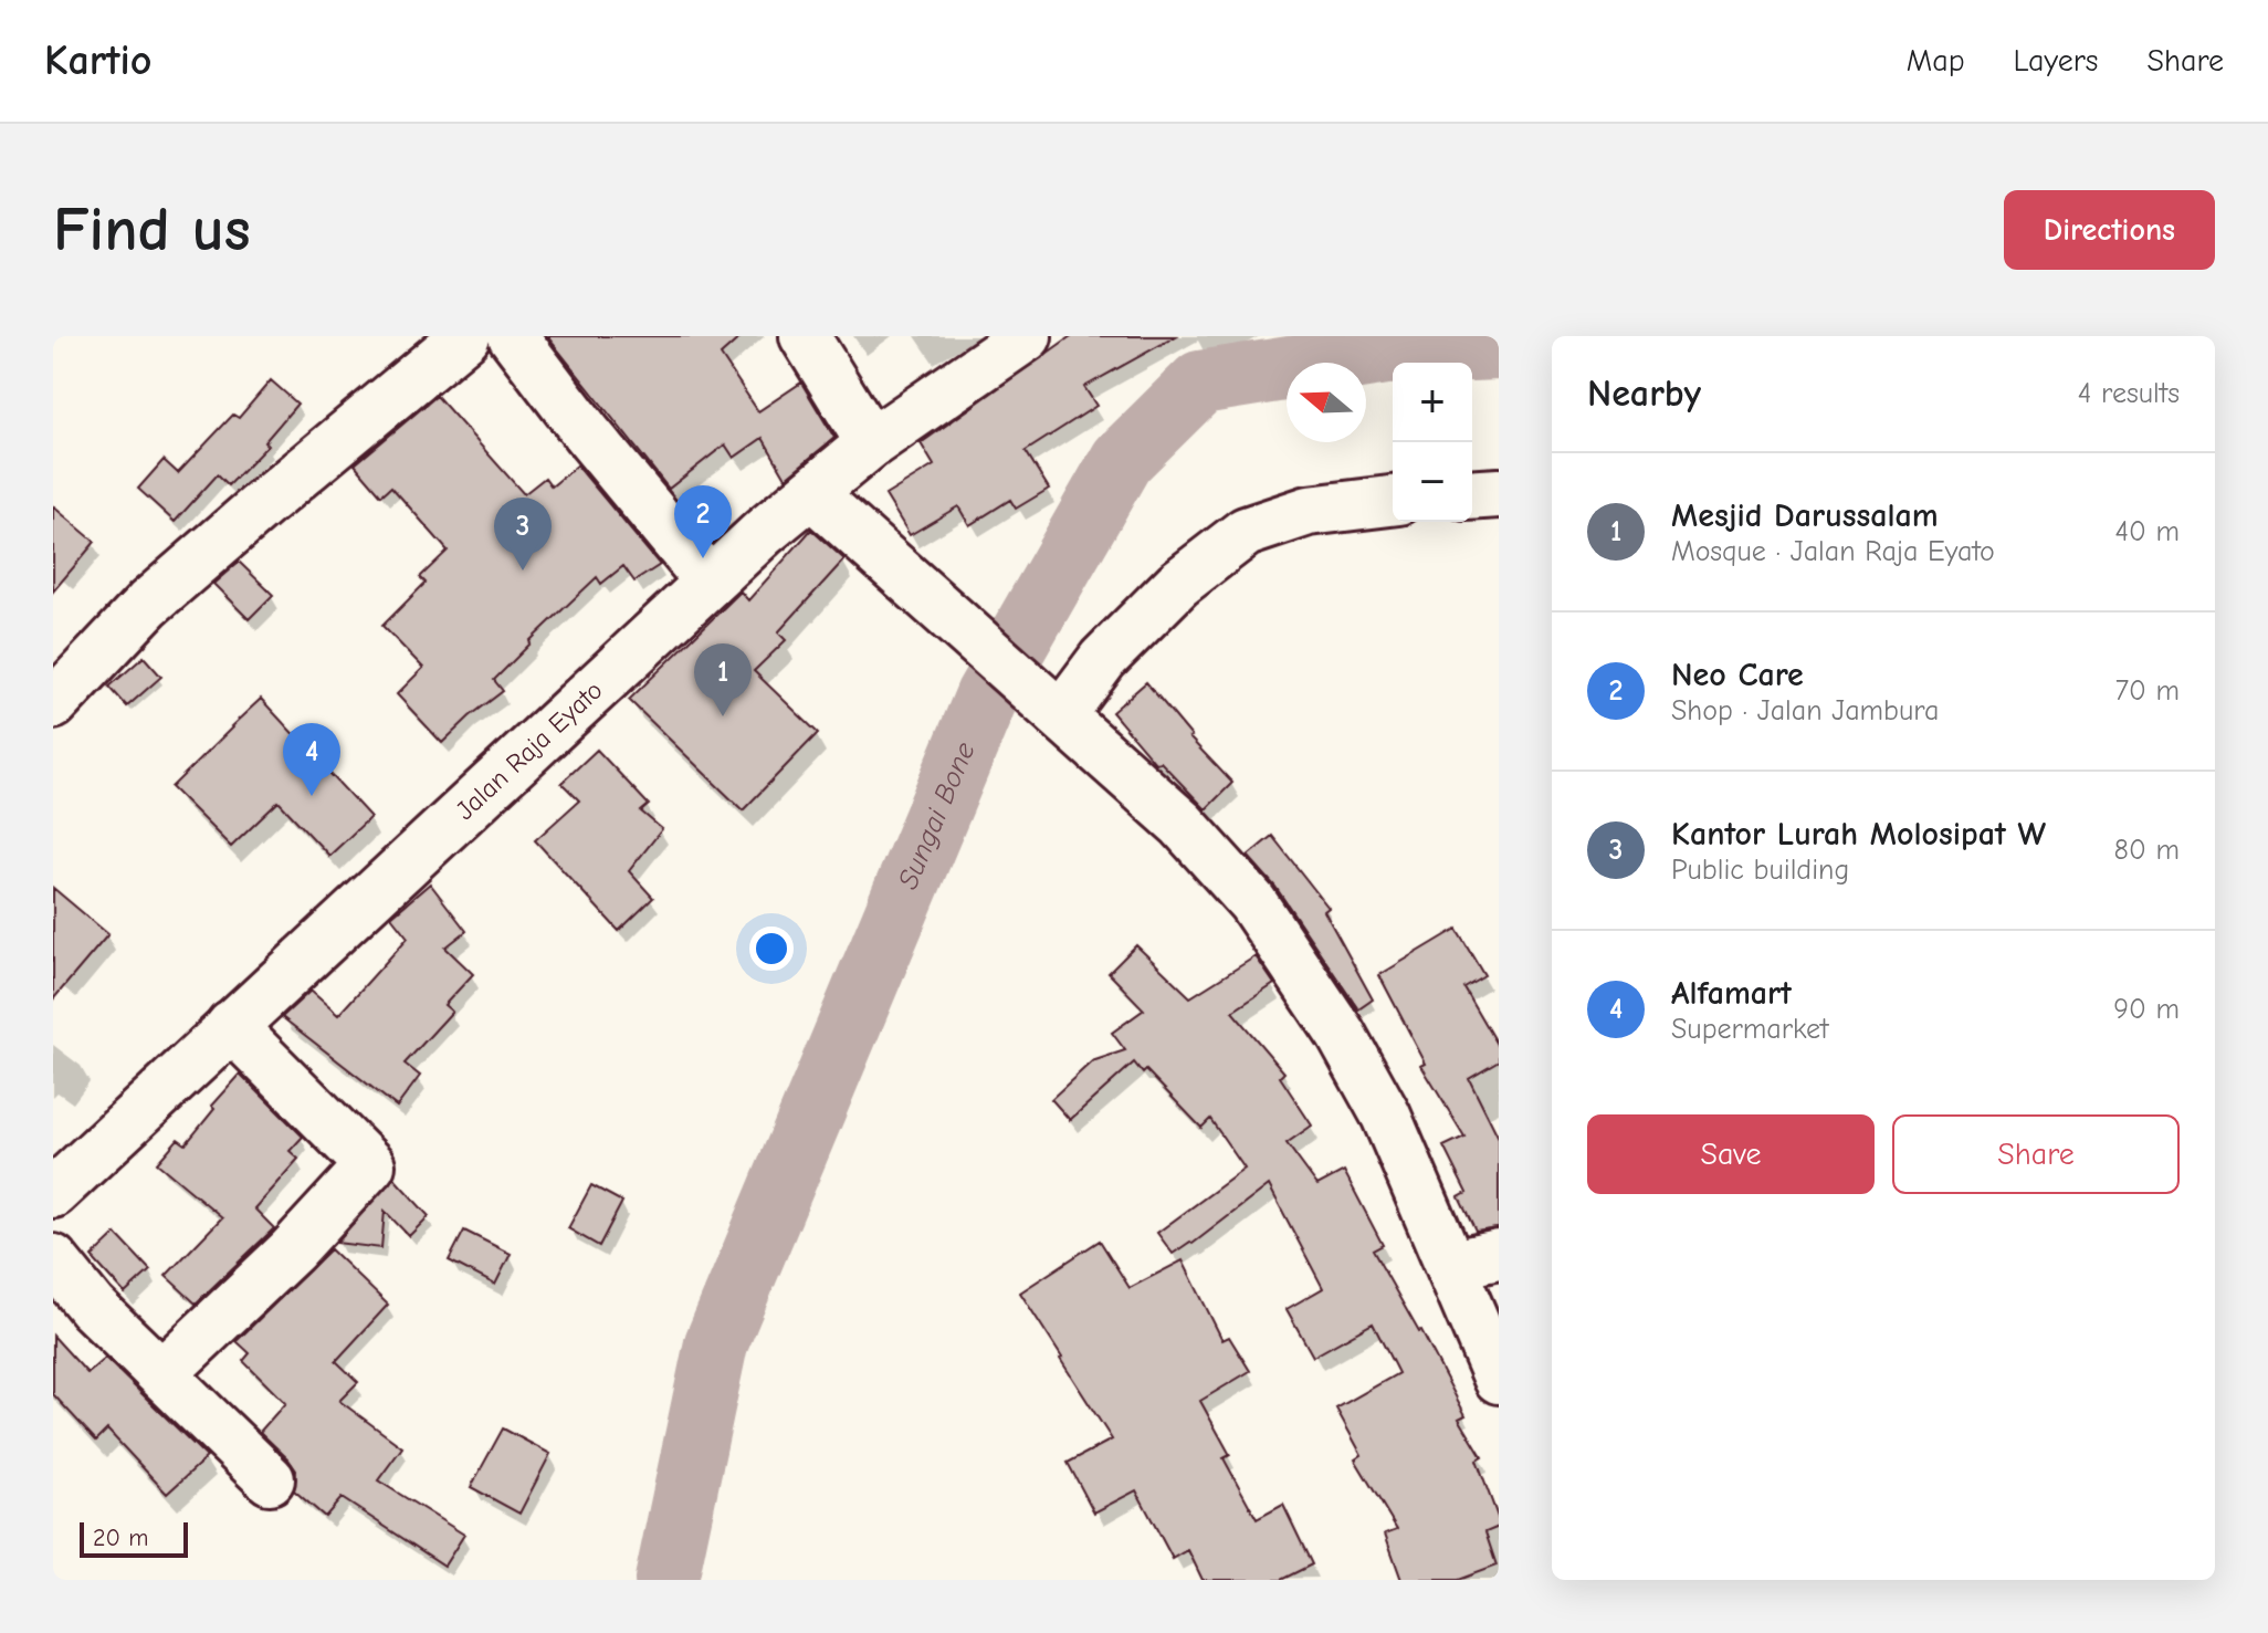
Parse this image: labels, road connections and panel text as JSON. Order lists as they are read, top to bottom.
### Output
{
  "streets": {
    "street": ["Jalan Raja Eyato"]
  },
  "water": ["Sungai Bone"],
  "scale_bar": "20 m",
  "north": "left",
  "page": {
    "header": "Kartio",
    "nav": ["Map", "Layers", "Share"],
    "buttons": [
      "Directions",
      ["Save", "Share"]
    ],
    "title": "Find us",
    "heading": ["Nearby", "4 results"],
    "map_buttons": ["+", "−"],
    "list": [
      {
        "mark": "1",
        "name": "Mesjid Darussalam",
        "note": "Mosque · Jalan Raja Eyato",
        "value": "40 m"
      },
      {
        "mark": "2",
        "name": "Neo Care",
        "note": "Shop · Jalan Jambura",
        "value": "70 m"
      },
      {
        "mark": "3",
        "name": "Kantor Lurah Molosipat W",
        "note": "Public building",
        "value": "80 m"
      },
      {
        "mark": "4",
        "name": "Alfamart",
        "note": "Supermarket",
        "value": "90 m"
      }
    ],
    "pins": [
      "2",
      "3",
      "1",
      "4"
    ],
    "scale": "20 m"
  }
}
